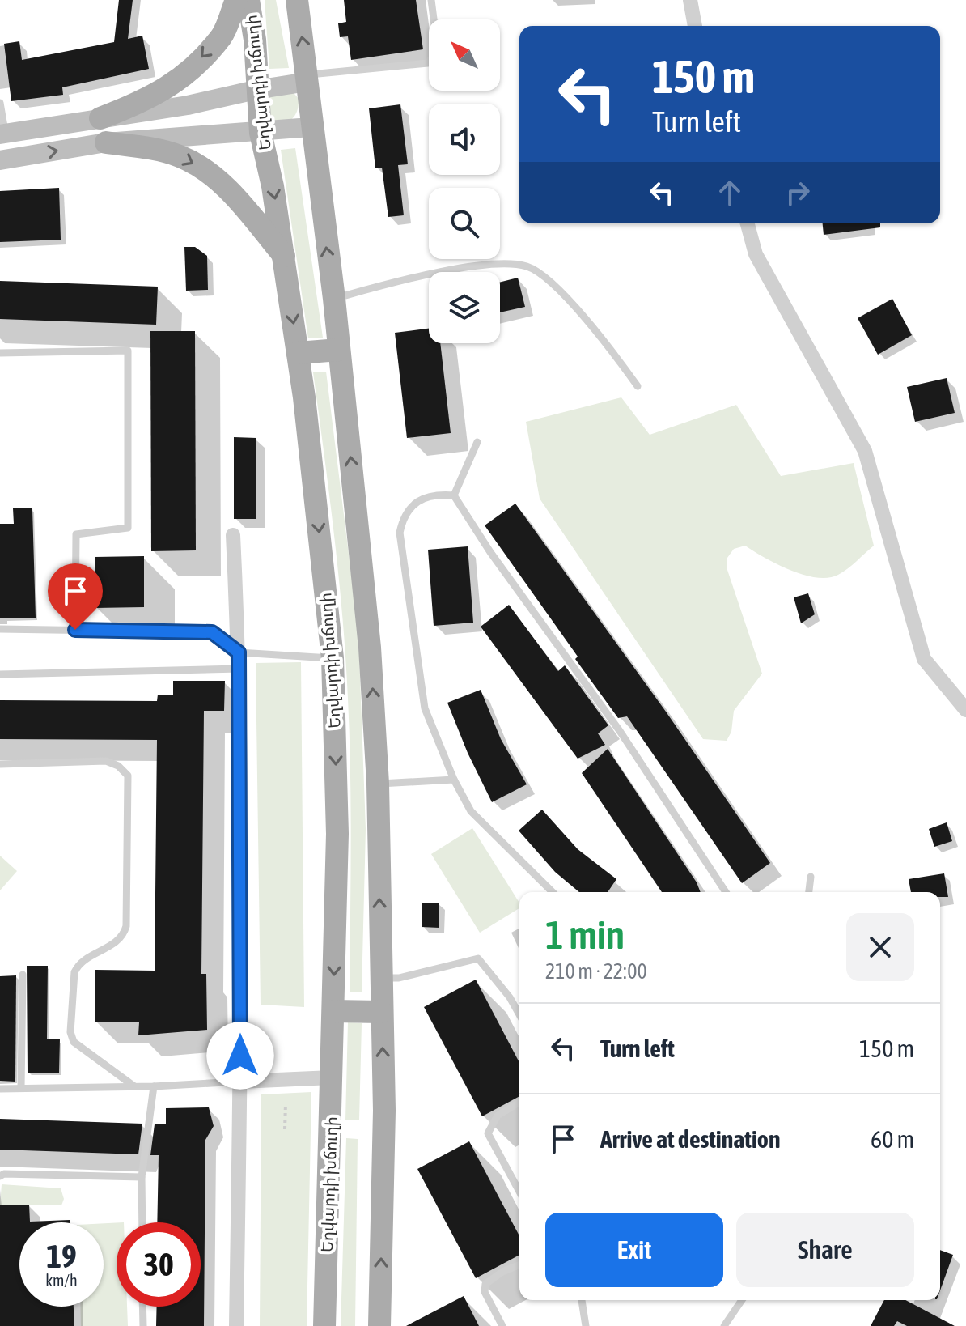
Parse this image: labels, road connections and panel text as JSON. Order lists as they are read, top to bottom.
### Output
{
  "streets": {
    "main road": ["Եղվարդի խճուղի"]
  },
  "north": "top left",
  "page": {
    "turn": ["150 m", "Turn left"],
    "heading": ["1 min", "210 m · 22:00"],
    "list": [
      {
        "name": "Turn left",
        "value": "150 m"
      },
      {
        "name": "Arrive at destination",
        "value": "60 m"
      }
    ],
    "buttons": ["Exit", "Share"],
    "speed": "19 km/h",
    "limit": "30"
  }
}
